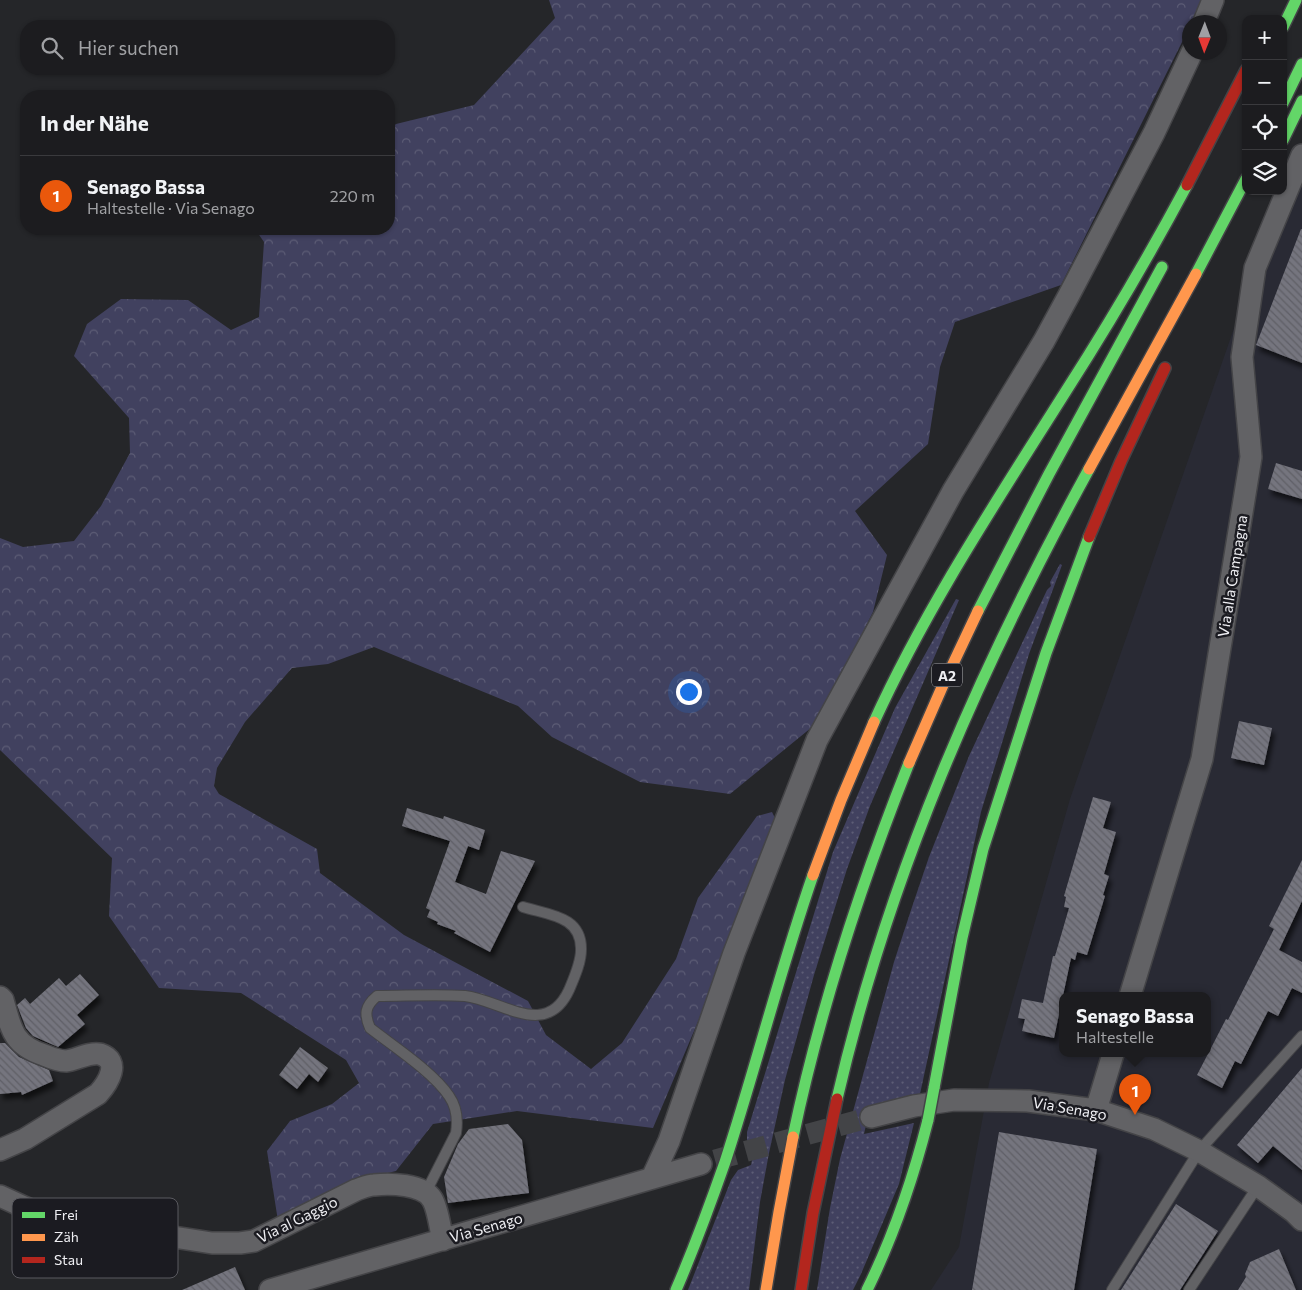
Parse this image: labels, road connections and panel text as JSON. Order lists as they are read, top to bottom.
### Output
{
  "streets": {
    "highway": ["A2"],
    "street": ["Via alla Campagna", "Via Senago", "Via al Gaggio"]
  },
  "legend": ["Frei", "Zäh", "Stau"],
  "north": "bottom",
  "page": {
    "map_buttons": ["+", "−"],
    "search": "Hier suchen",
    "heading": "In der Nähe",
    "list": [
      {
        "mark": "1",
        "name": "Senago Bassa",
        "note": "Haltestelle · Via Senago",
        "value": "220 m"
      }
    ],
    "popup": ["Senago Bassa", "Haltestelle"],
    "pins": "1"
  }
}
